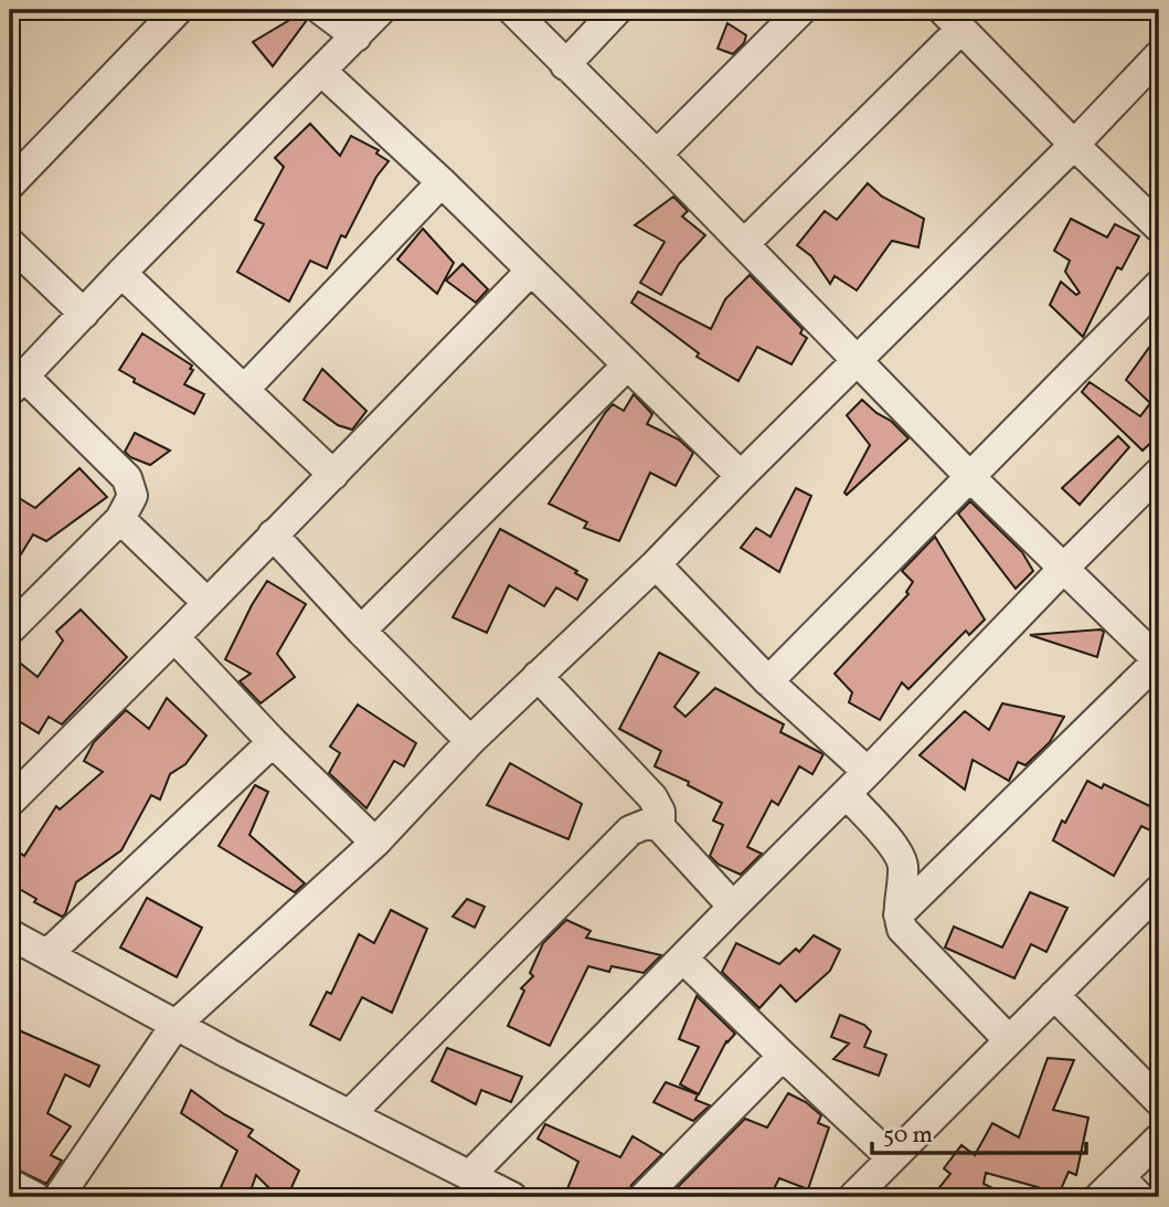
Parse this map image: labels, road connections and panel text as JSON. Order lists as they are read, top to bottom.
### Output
{
  "scale_bar": "50 m"
}
